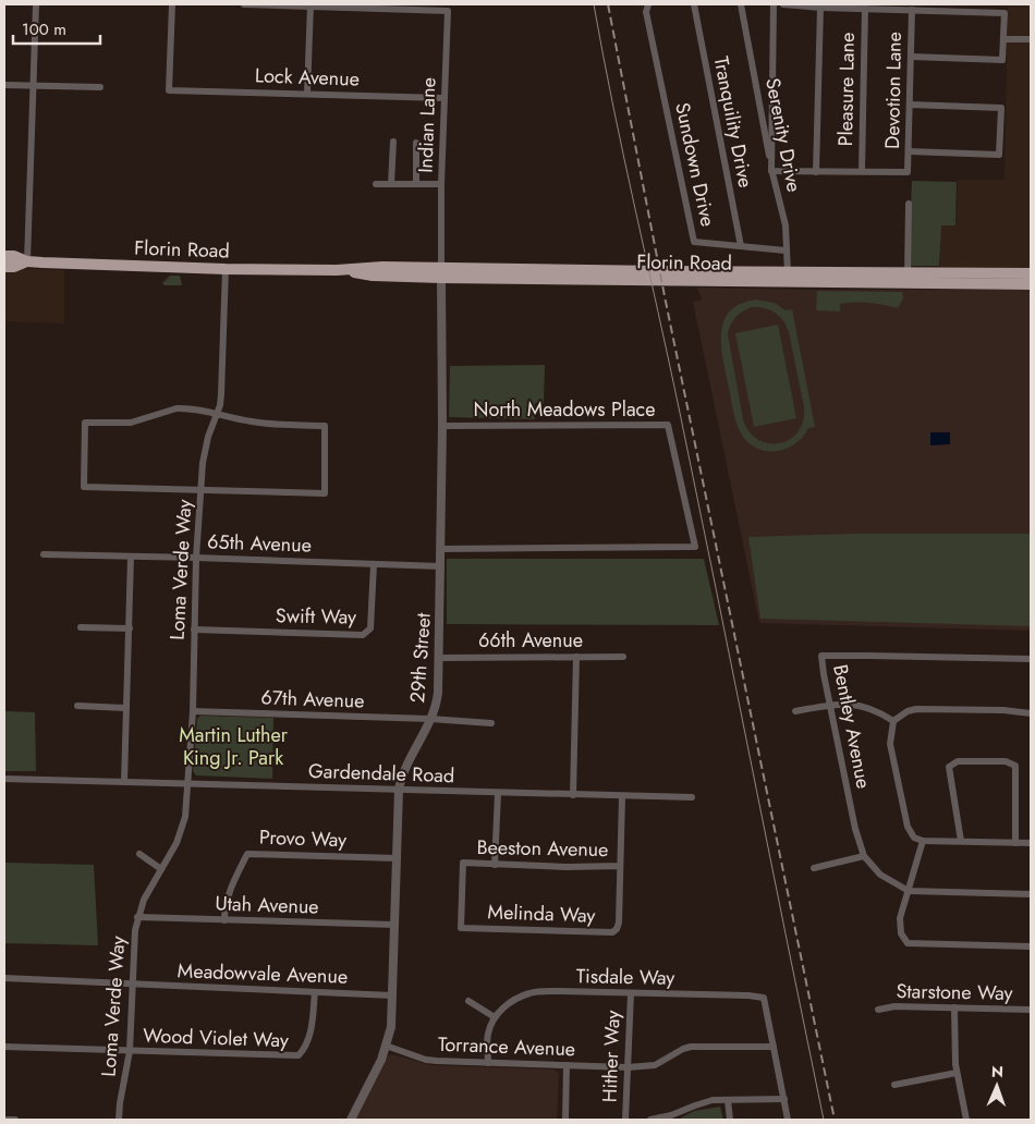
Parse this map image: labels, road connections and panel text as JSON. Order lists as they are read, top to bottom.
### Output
{
  "streets": {
    "main road": ["Florin Road"],
    "street": [
      "Lock Avenue",
      "Pleasure Lane",
      "Devotion Lane",
      "Tranquility Drive",
      "Indian Lane",
      "Serenity Drive",
      "Sundown Drive",
      "North Meadows Place",
      "65th Avenue",
      "Loma Verde Way",
      "Swift Way",
      "66th Avenue",
      "29th Street",
      "67th Avenue",
      "Bentley Avenue",
      "Gardendale Road",
      "Provo Way",
      "Beeston Avenue",
      "Utah Avenue",
      "Melinda Way",
      "Meadowvale Avenue",
      "Tisdale Way",
      "Starstone Way",
      "Wood Violet Way",
      "Torrance Avenue",
      "Hither Way"
    ]
  },
  "crossings": [
    ["Lock Avenue", "Indian Lane"],
    ["Pleasure Lane", "Devotion Lane"],
    ["Tranquility Drive", "Sundown Drive"],
    ["Indian Lane", "Florin Road"],
    ["Indian Lane", "29th Street"],
    ["Serenity Drive", "Sundown Drive"],
    ["Serenity Drive", "Florin Road"],
    ["Florin Road", "Loma Verde Way"],
    ["Florin Road", "29th Street"],
    ["North Meadows Place", "29th Street"],
    ["65th Avenue", "Loma Verde Way"],
    ["65th Avenue", "Swift Way"],
    ["65th Avenue", "29th Street"],
    ["Loma Verde Way", "Swift Way"],
    ["Loma Verde Way", "67th Avenue"],
    ["Loma Verde Way", "Gardendale Road"],
    ["Loma Verde Way", "Utah Avenue"],
    ["Loma Verde Way", "Meadowvale Avenue"],
    ["Loma Verde Way", "Wood Violet Way"],
    ["66th Avenue", "29th Street"],
    ["29th Street", "67th Avenue"],
    ["29th Street", "Gardendale Road"],
    ["29th Street", "Provo Way"],
    ["29th Street", "Utah Avenue"],
    ["29th Street", "Meadowvale Avenue"],
    ["29th Street", "Torrance Avenue"],
    ["Gardendale Road", "Melinda Way"],
    ["Provo Way", "Utah Avenue"],
    ["Beeston Avenue", "Melinda Way"],
    ["Meadowvale Avenue", "Wood Violet Way"],
    ["Tisdale Way", "Torrance Avenue"],
    ["Tisdale Way", "Hither Way"],
    ["Torrance Avenue", "Hither Way"]
  ],
  "parks": ["Martin Luther King Jr. Park"],
  "scale_bar": "100 m",
  "north": "top"
}
